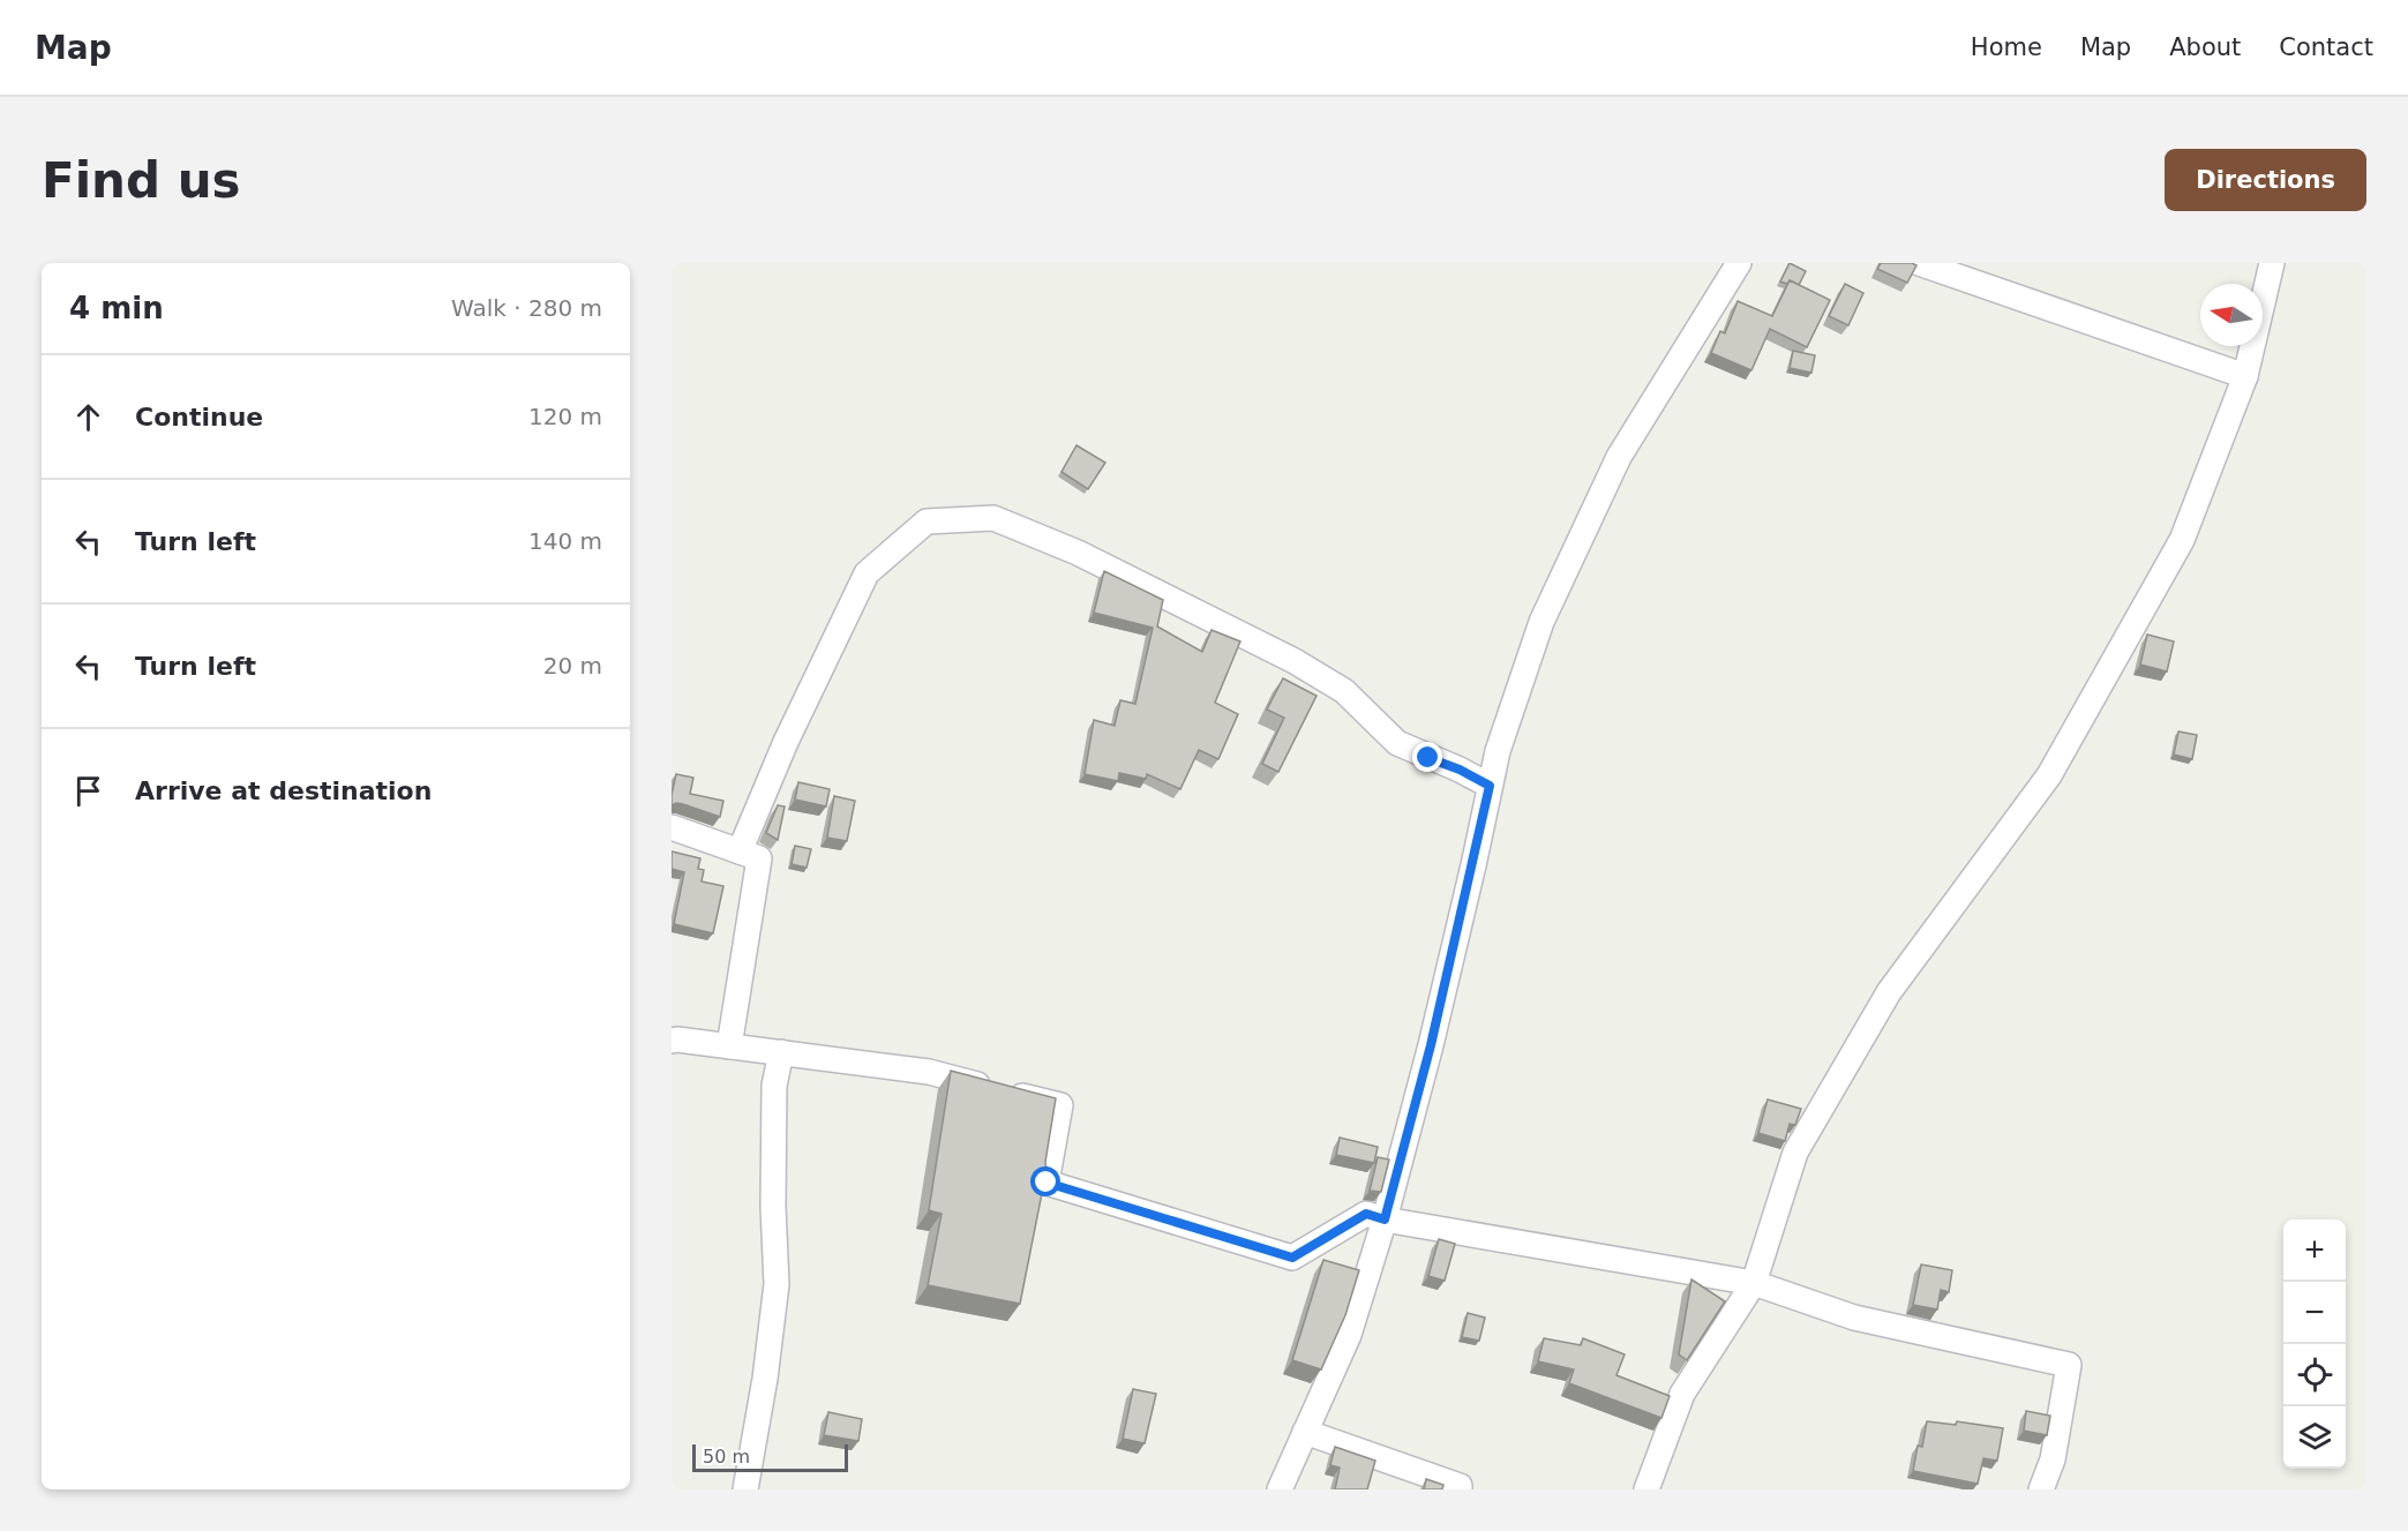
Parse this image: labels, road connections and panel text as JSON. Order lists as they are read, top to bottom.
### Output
{
  "scale_bar": "50 m",
  "north": "left",
  "page": {
    "header": "Map",
    "nav": [
      "Home",
      "Map",
      "About",
      "Contact"
    ],
    "buttons": "Directions",
    "title": "Find us",
    "heading": ["4 min", "Walk · 280 m"],
    "list": [
      ["Continue", "120 m"],
      ["Turn left", "140 m"],
      ["Turn left", "20 m"],
      "Arrive at destination"
    ],
    "map_buttons": ["+", "−"],
    "scale": "50 m"
  }
}
